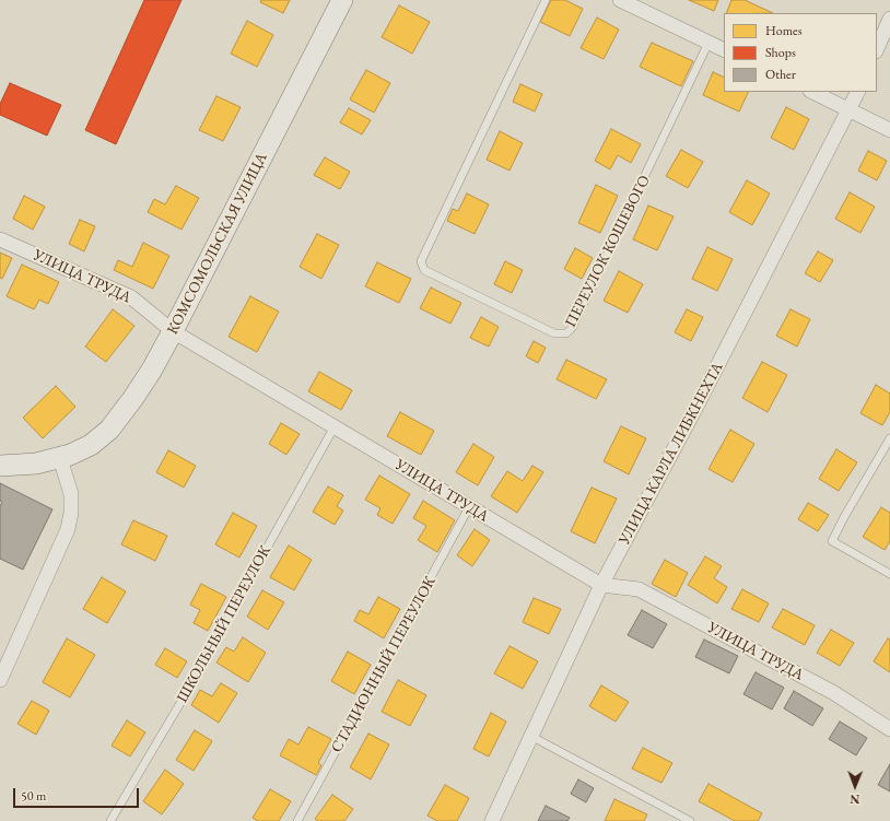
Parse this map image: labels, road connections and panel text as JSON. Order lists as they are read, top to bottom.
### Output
{
  "streets": {
    "main road": ["КОМСОМОЛЬСКАЯ УЛИЦА"],
    "street": ["УЛИЦА ТРУДА", "УЛИЦА КАРЛА ЛИБКНЕХТА"],
    "lane": ["ПЕРЕУЛОК КОШЕВОГО", "ШКОЛЬНЫЙ ПЕРЕУЛОК", "СТАДИОННЫЙ ПЕРЕУЛОК"]
  },
  "crossings": [
    ["КОМСОМОЛЬСКАЯ УЛИЦА", "УЛИЦА ТРУДА"],
    ["УЛИЦА ТРУДА", "УЛИЦА КАРЛА ЛИБКНЕХТА"],
    ["УЛИЦА ТРУДА", "ШКОЛЬНЫЙ ПЕРЕУЛОК"],
    ["УЛИЦА ТРУДА", "СТАДИОННЫЙ ПЕРЕУЛОК"]
  ],
  "legend": ["Homes", "Shops", "Other"],
  "scale_bar": "50 m",
  "north": "bottom"
}
